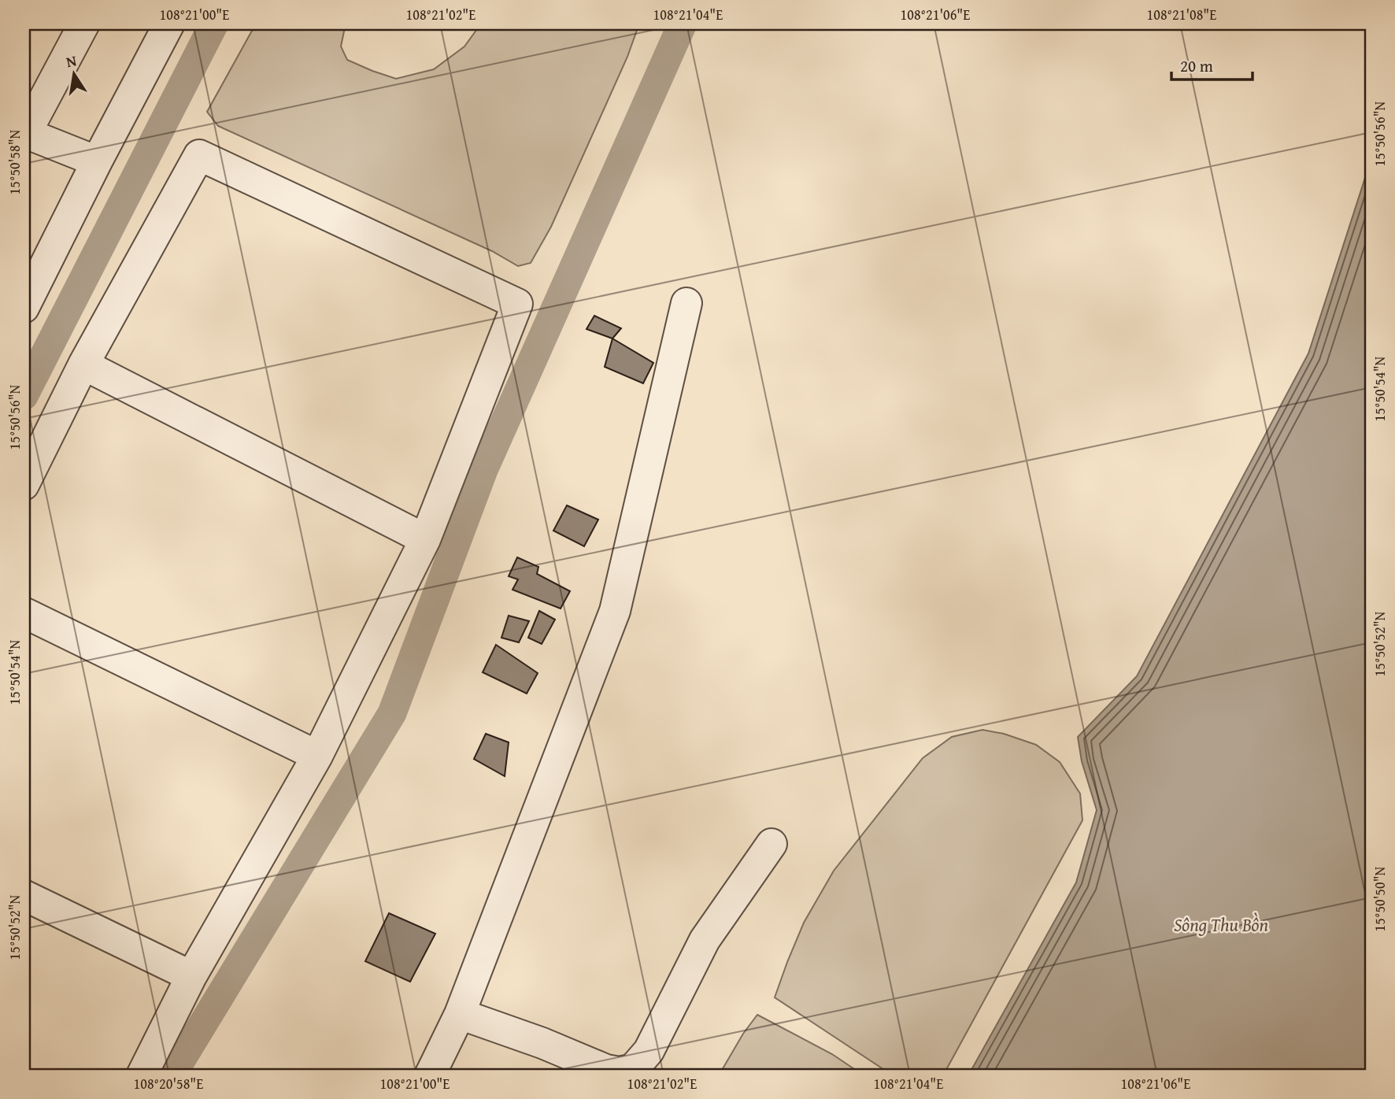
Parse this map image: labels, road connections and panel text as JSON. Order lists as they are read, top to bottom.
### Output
{
  "water": ["Sông Thu Bồn"],
  "scale_bar": "20 m",
  "north": "top",
  "coordinates": [
    "108°21'00\"E",
    "108°21'02\"E",
    "108°21'04\"E",
    "108°21'06\"E",
    "108°21'08\"E",
    "15°50'56\"N",
    "15°50'58\"N",
    "15°50'54\"N",
    "15°50'52\"N",
    "15°50'50\"N",
    "108°20'58\"E"
  ]
}
